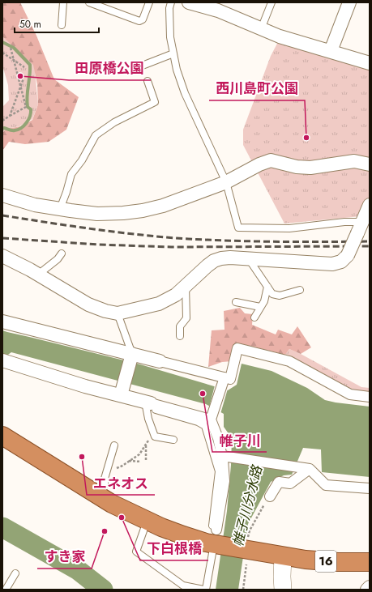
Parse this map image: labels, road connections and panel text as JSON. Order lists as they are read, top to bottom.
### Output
{
  "streets": {
    "highway": ["16"]
  },
  "water": ["帷子川分水路"],
  "places": [
    "田原橋公園",
    "西川島町公園",
    "帷子川",
    "エネオス",
    "下白根橋",
    "すき家"
  ],
  "scale_bar": "50 m"
}
